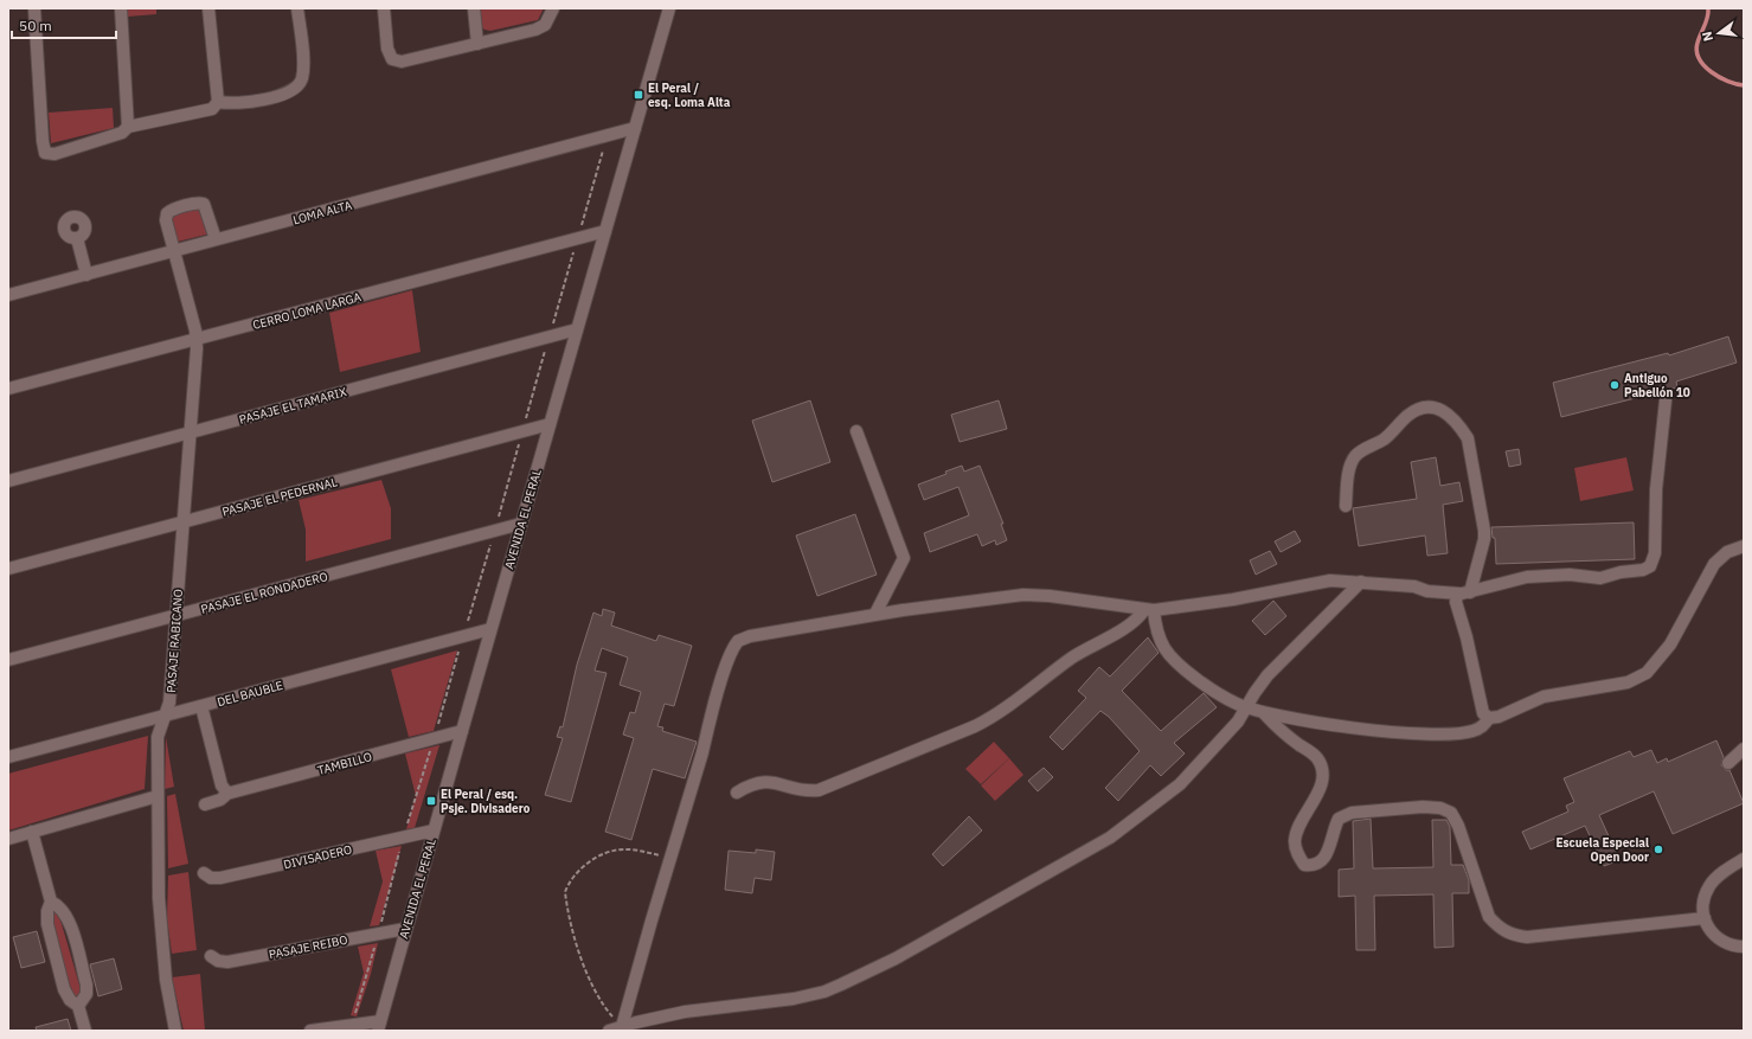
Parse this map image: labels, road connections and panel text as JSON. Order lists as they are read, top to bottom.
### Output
{
  "streets": {
    "street": [
      "LOMA ALTA",
      "CERRO LOMA LARGA",
      "PASAJE EL TAMARIX",
      "PASAJE EL PEDERNAL",
      "AVENIDA EL PERAL",
      "PASAJE EL RONDADERO",
      "PASAJE RABICANO",
      "DEL BAUBLE",
      "TAMBILLO",
      "DIVISADERO",
      "PASAJE REIBO"
    ]
  },
  "crossings": [
    ["LOMA ALTA", "AVENIDA EL PERAL"],
    ["LOMA ALTA", "PASAJE RABICANO"],
    ["CERRO LOMA LARGA", "AVENIDA EL PERAL"],
    ["CERRO LOMA LARGA", "PASAJE RABICANO"],
    ["PASAJE EL TAMARIX", "AVENIDA EL PERAL"],
    ["PASAJE EL TAMARIX", "PASAJE RABICANO"],
    ["PASAJE EL PEDERNAL", "AVENIDA EL PERAL"],
    ["PASAJE EL PEDERNAL", "PASAJE RABICANO"],
    ["AVENIDA EL PERAL", "PASAJE EL RONDADERO"],
    ["AVENIDA EL PERAL", "DEL BAUBLE"],
    ["AVENIDA EL PERAL", "TAMBILLO"],
    ["AVENIDA EL PERAL", "DIVISADERO"],
    ["AVENIDA EL PERAL", "PASAJE REIBO"],
    ["PASAJE EL RONDADERO", "PASAJE RABICANO"],
    ["PASAJE RABICANO", "DEL BAUBLE"]
  ],
  "places": {
    "transit": ["El Peral / esq. Loma Alta", "El Peral / esq. Psje. Divisadero"],
    "other": ["Antiguo Pabellón 10", "Escuela Especial Open Door"]
  },
  "scale_bar": "50 m",
  "north": "left"
}
